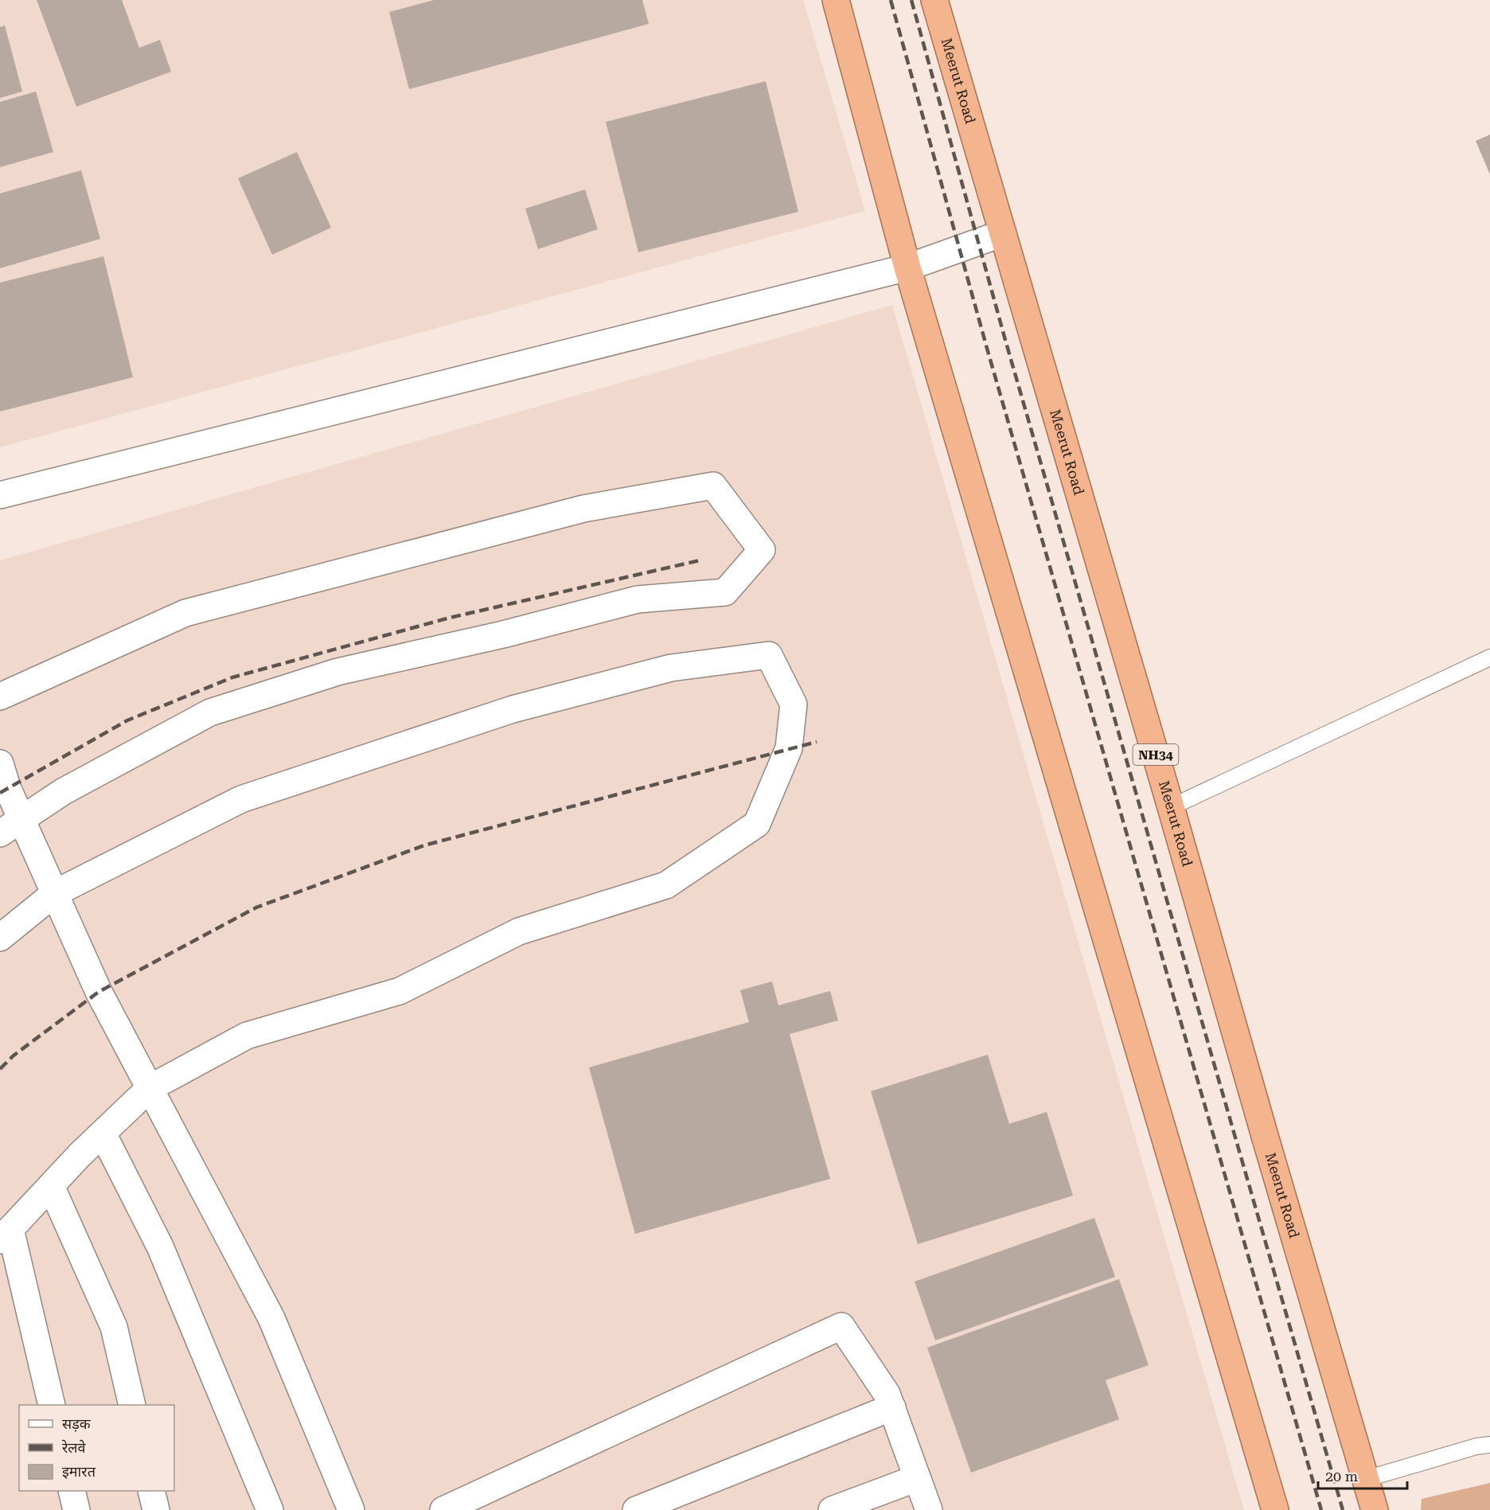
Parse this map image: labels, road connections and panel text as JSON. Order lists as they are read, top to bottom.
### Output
{
  "streets": {
    "highway": ["Meerut Road", "NH34"]
  },
  "legend": ["सड़क", "रेलवे", "इमारत"],
  "scale_bar": "20 m"
}
